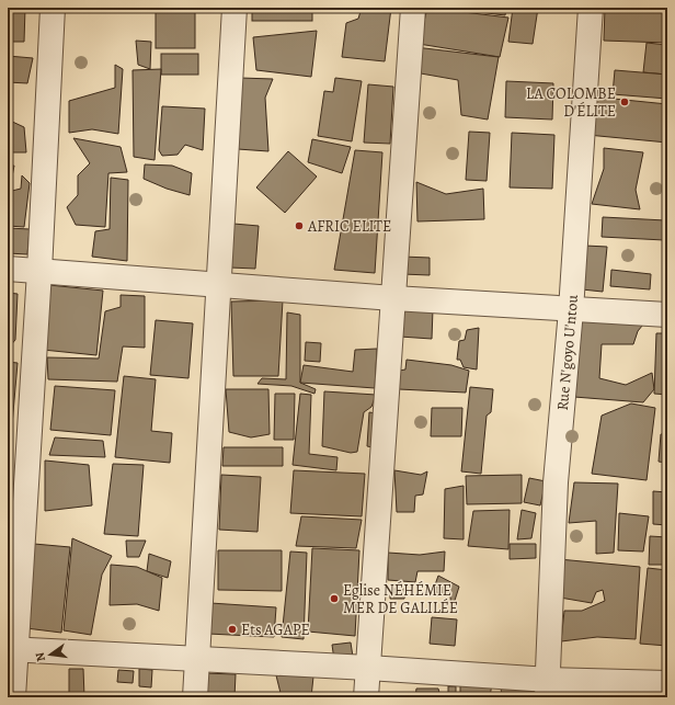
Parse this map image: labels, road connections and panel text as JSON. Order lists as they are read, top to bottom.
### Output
{
  "streets": {
    "street": ["Rue N'goyo U'ntou"]
  },
  "places": [
    "LA COLOMBE D'ÉLITE",
    "AFRIC ELITE",
    "Eglise NÉHÉMIE MER DE GALILÉE",
    "Ets AGAPE"
  ],
  "north": "left"
}
